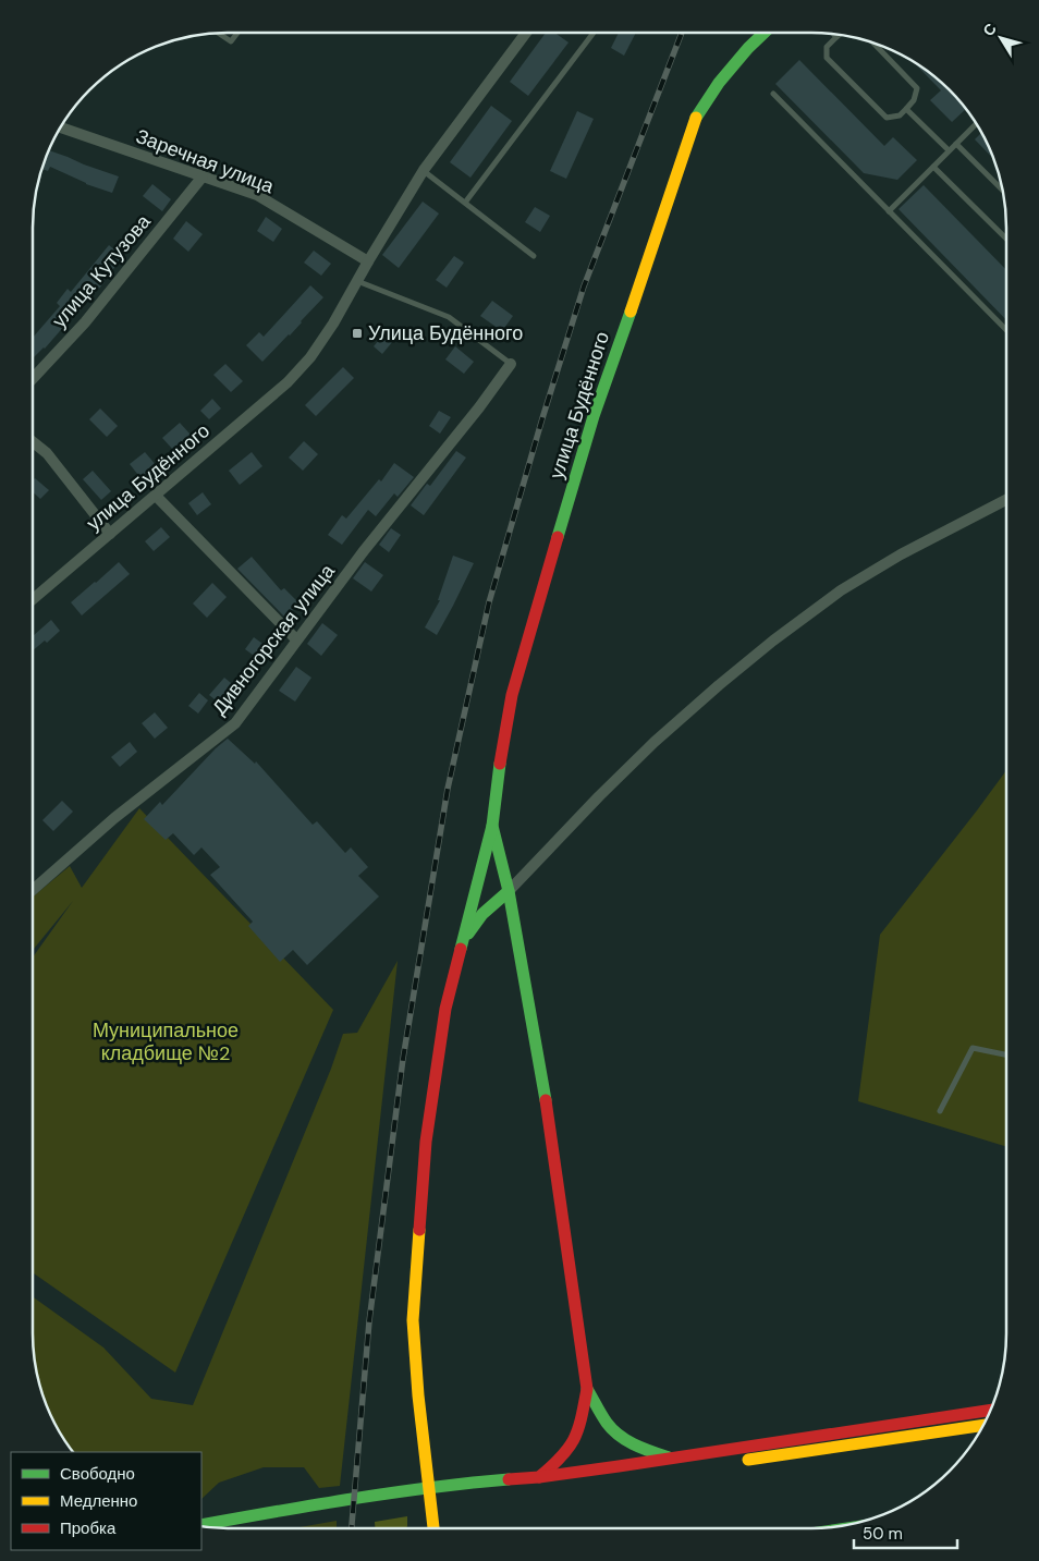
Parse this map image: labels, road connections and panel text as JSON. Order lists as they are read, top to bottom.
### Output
{
  "streets": {
    "main road": ["улица Будённого"],
    "street": ["Заречная улица", "улица Кутузова", "Дивногорская улица"]
  },
  "crossings": [
    ["Заречная улица", "улица Кутузова"],
    ["Заречная улица", "улица Будённого"]
  ],
  "parks": ["Муниципальное кладбище №2"],
  "places": {
    "transit": ["Улица Будённого"]
  },
  "legend": ["Свободно", "Медленно", "Пробка"],
  "scale_bar": "50 m",
  "north": "top left"
}
